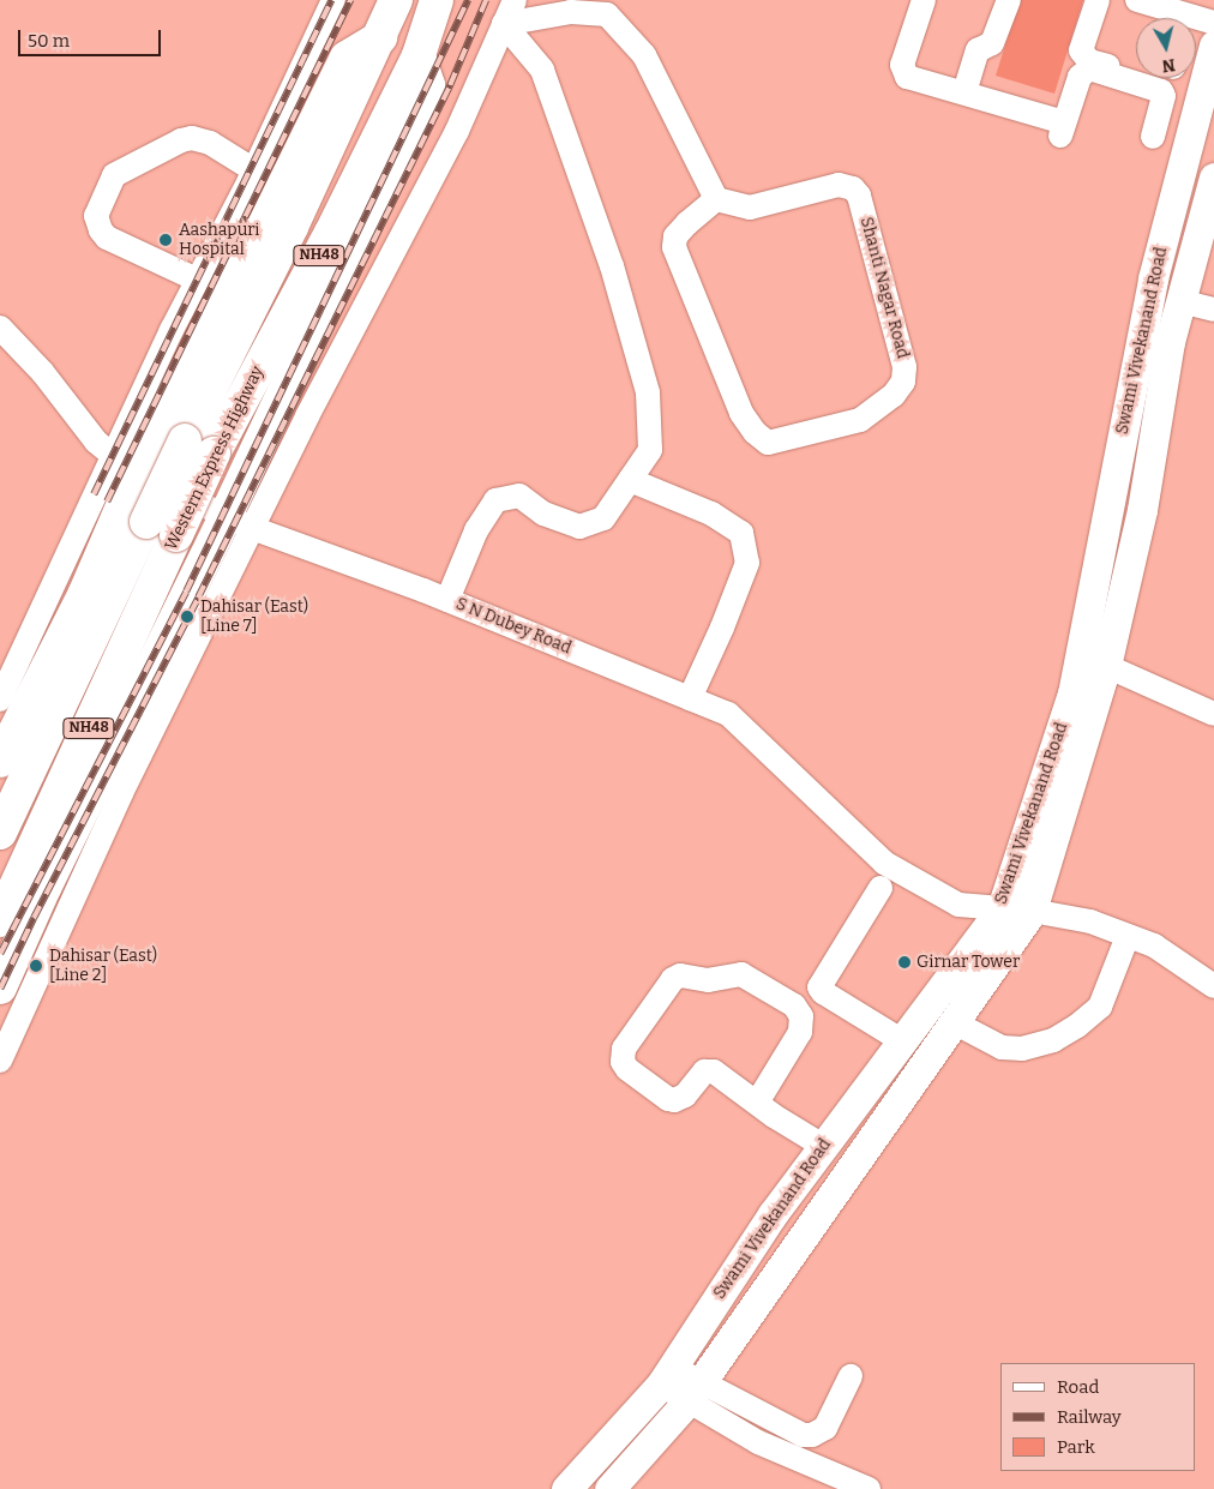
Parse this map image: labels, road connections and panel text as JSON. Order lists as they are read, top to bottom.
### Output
{
  "streets": {
    "highway": ["NH48", "Western Express Highway"],
    "main road": ["Swami Vivekanand Road"],
    "street": ["Shanti Nagar Road", "S N Dubey Road"]
  },
  "crossings": [
    ["Swami Vivekanand Road", "S N Dubey Road"]
  ],
  "places": [
    "Aashapuri Hospital",
    "Dahisar (East) [Line 7]",
    "Girnar Tower",
    "Dahisar (East) [Line 2]"
  ],
  "legend": ["Road", "Railway", "Park"],
  "scale_bar": "50 m",
  "north": "bottom"
}
